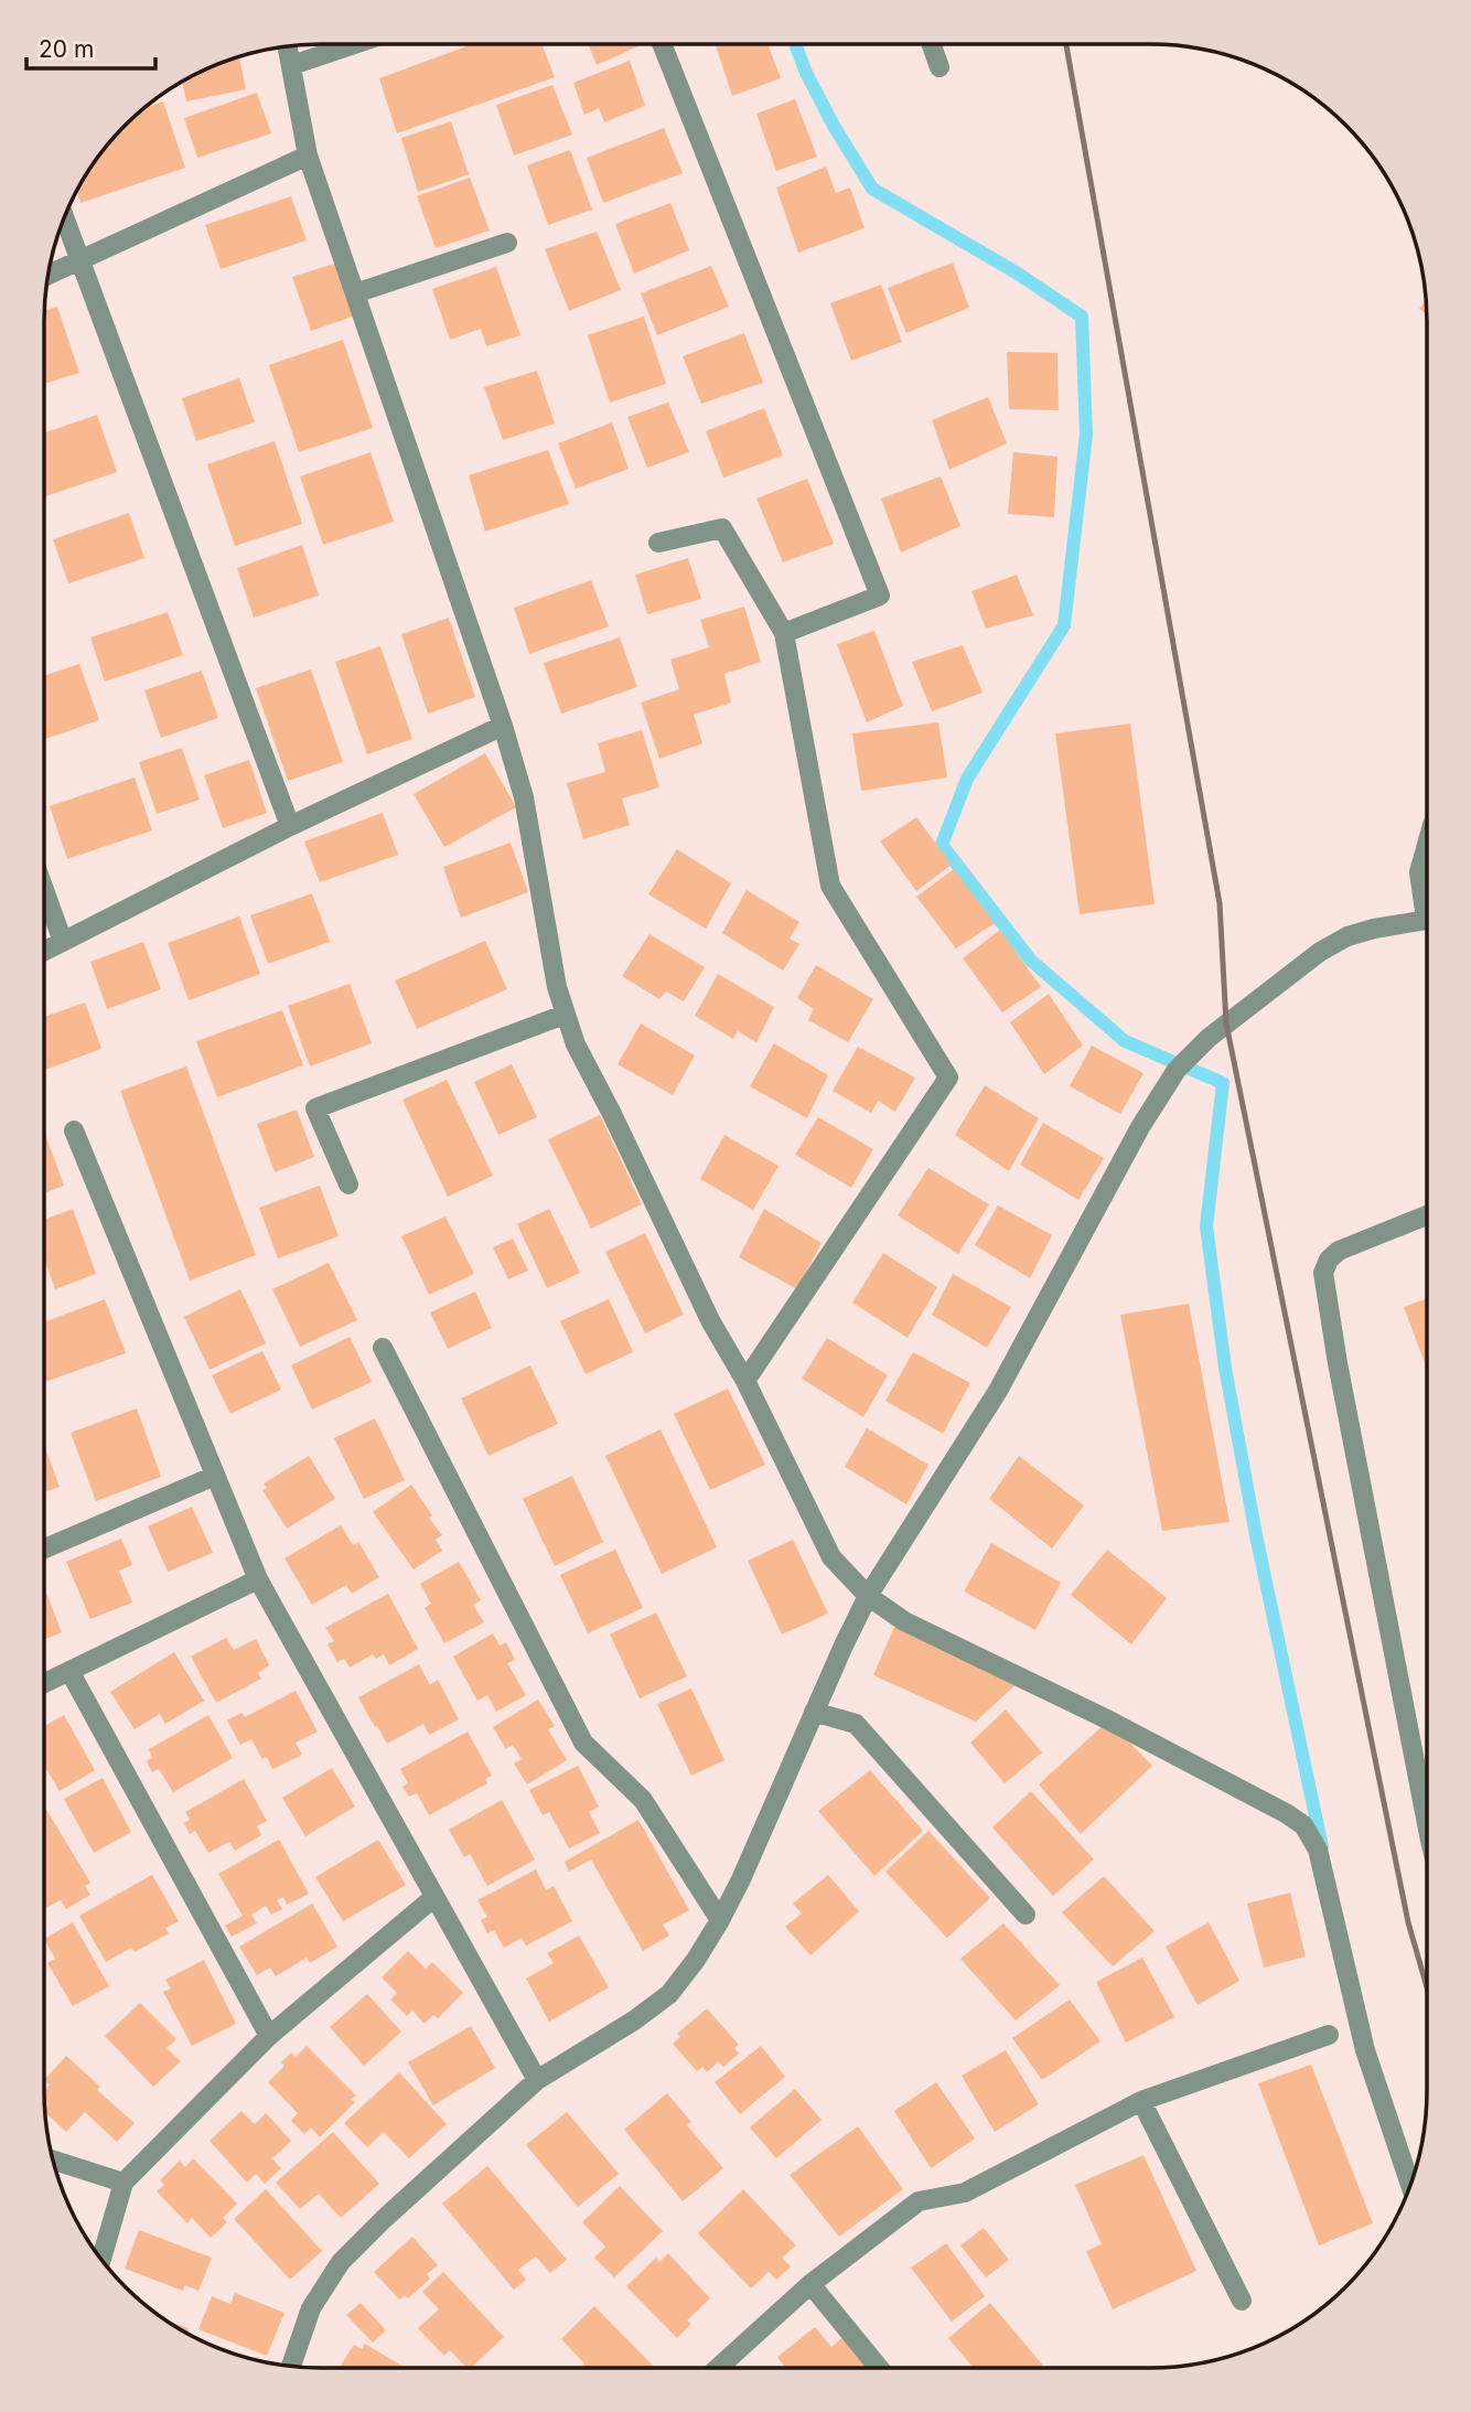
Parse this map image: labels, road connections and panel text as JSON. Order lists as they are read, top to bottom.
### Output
{
  "scale_bar": "20 m"
}
